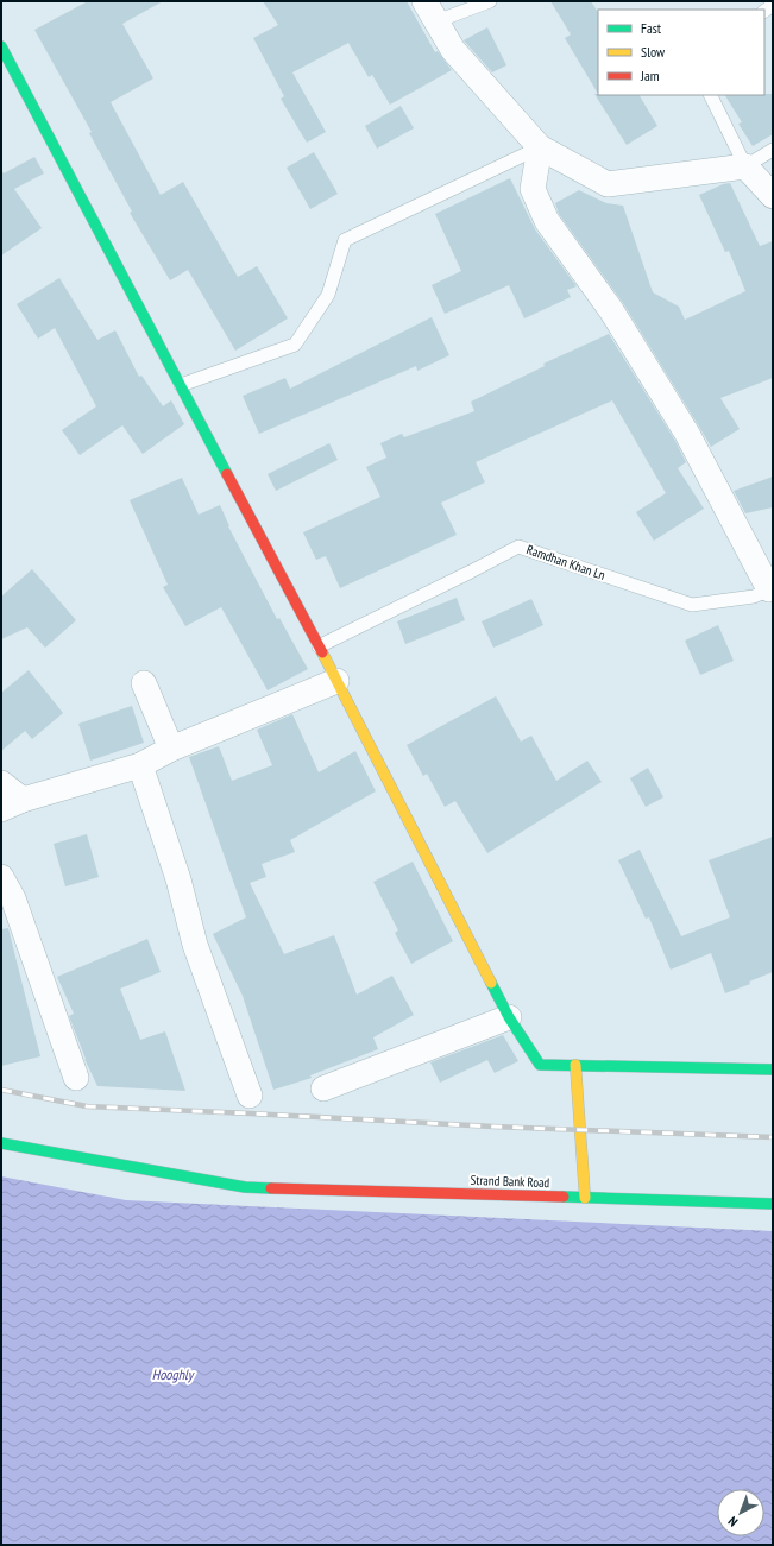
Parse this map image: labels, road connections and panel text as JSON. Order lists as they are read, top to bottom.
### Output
{
  "streets": {
    "main road": ["Strand Bank Road"],
    "lane": ["Ramdhan Khan Ln"]
  },
  "water": ["Hooghly"],
  "legend": ["Fast", "Slow", "Jam"],
  "north": "bottom left"
}
